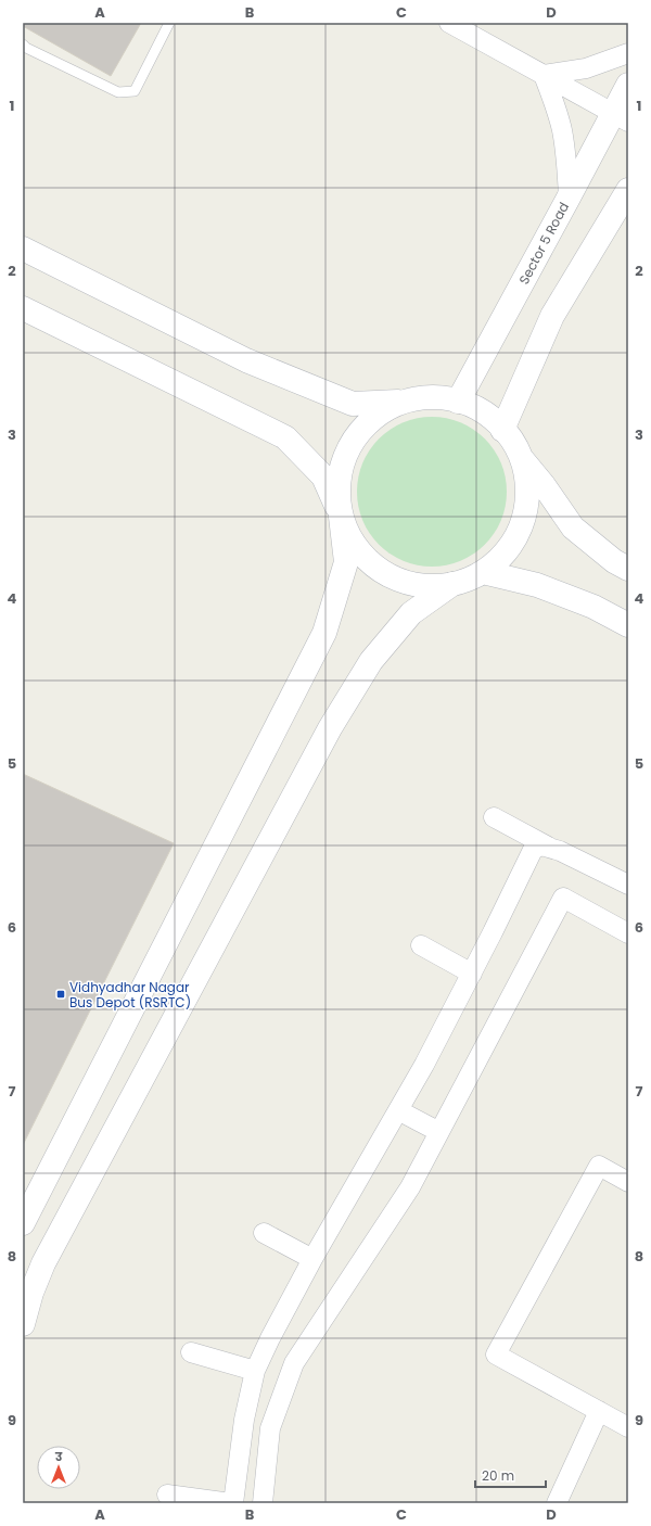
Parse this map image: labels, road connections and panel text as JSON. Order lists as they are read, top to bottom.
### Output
{
  "streets": {
    "street": ["Sector 5 Road"]
  },
  "places": {
    "transit": ["Vidhyadhar Nagar Bus Depot (RSRTC)"]
  },
  "scale_bar": "20 m",
  "north": "top",
  "grid": {
    "columns": [
      "A",
      "B",
      "C",
      "D"
    ],
    "rows": [
      "1",
      "2",
      "3",
      "4",
      "5",
      "6",
      "7",
      "8",
      "9"
    ]
  }
}
